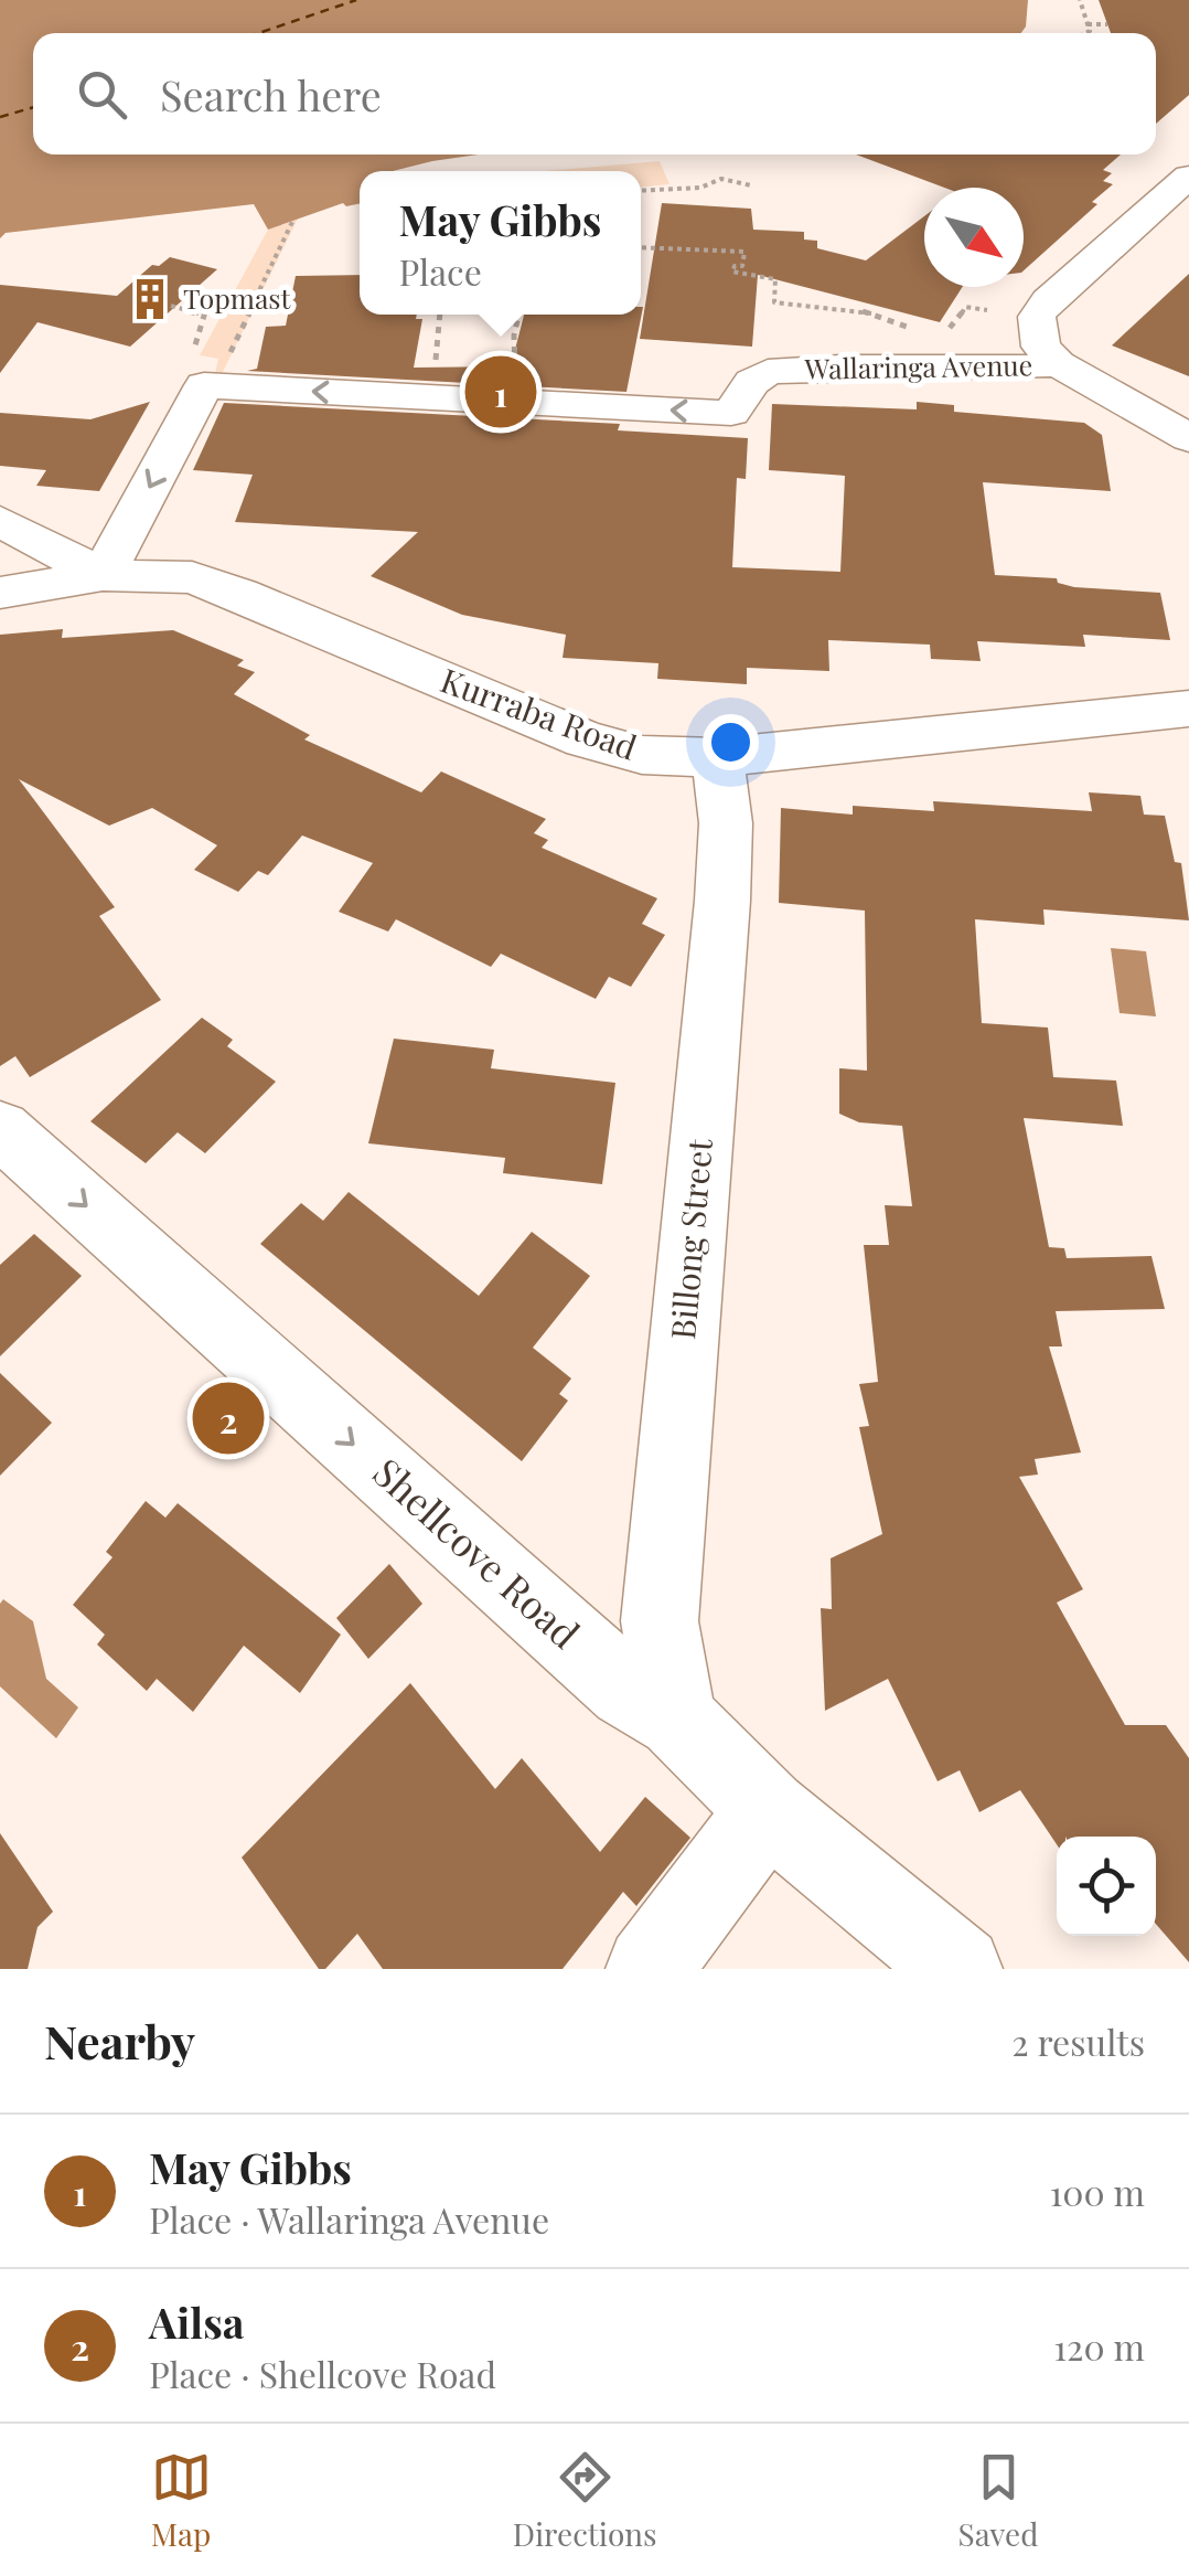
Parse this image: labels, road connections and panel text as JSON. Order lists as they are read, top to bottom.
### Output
{
  "streets": {
    "street": [
      "Wallaringa Avenue",
      "Kurraba Road",
      "Billong Street",
      "Shellcove Road"
    ]
  },
  "crossings": [
    ["Kurraba Road", "Billong Street"],
    ["Billong Street", "Shellcove Road"]
  ],
  "one_way": ["Wallaringa Avenue", "Shellcove Road"],
  "places": {
    "building": ["Topmast"]
  },
  "north": "bottom right",
  "page": {
    "search": "Search here",
    "popup": ["May Gibbs", "Place"],
    "pins": ["1", "2"],
    "heading": ["Nearby", "2 results"],
    "list": [
      {
        "mark": "1",
        "name": "May Gibbs",
        "note": "Place · Wallaringa Avenue",
        "value": "100 m"
      },
      {
        "mark": "2",
        "name": "Ailsa",
        "note": "Place · Shellcove Road",
        "value": "120 m"
      }
    ],
    "nav": ["Map", "Directions", "Saved"]
  }
}
